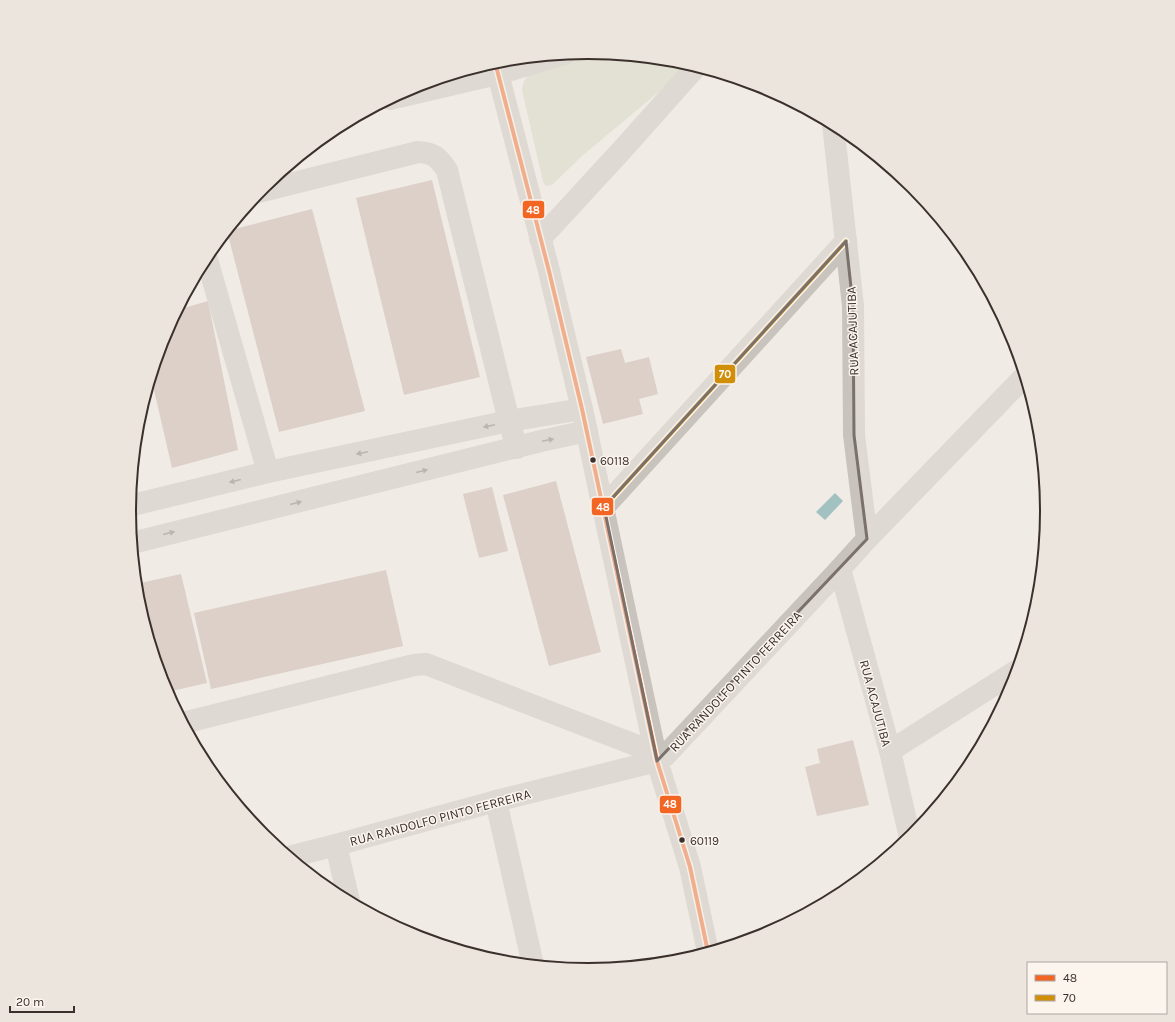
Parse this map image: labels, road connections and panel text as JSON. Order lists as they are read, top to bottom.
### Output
{
  "streets": {
    "street": ["RUA ACAJUTIBA", "RUA RANDOLFO PINTO FERREIRA"]
  },
  "crossings": [
    ["RUA ACAJUTIBA", "RUA RANDOLFO PINTO FERREIRA"]
  ],
  "places": ["60118", "60119"],
  "lines": ["transit line 48", "transit line 70"],
  "legend": ["48", "70"],
  "scale_bar": "20 m"
}
